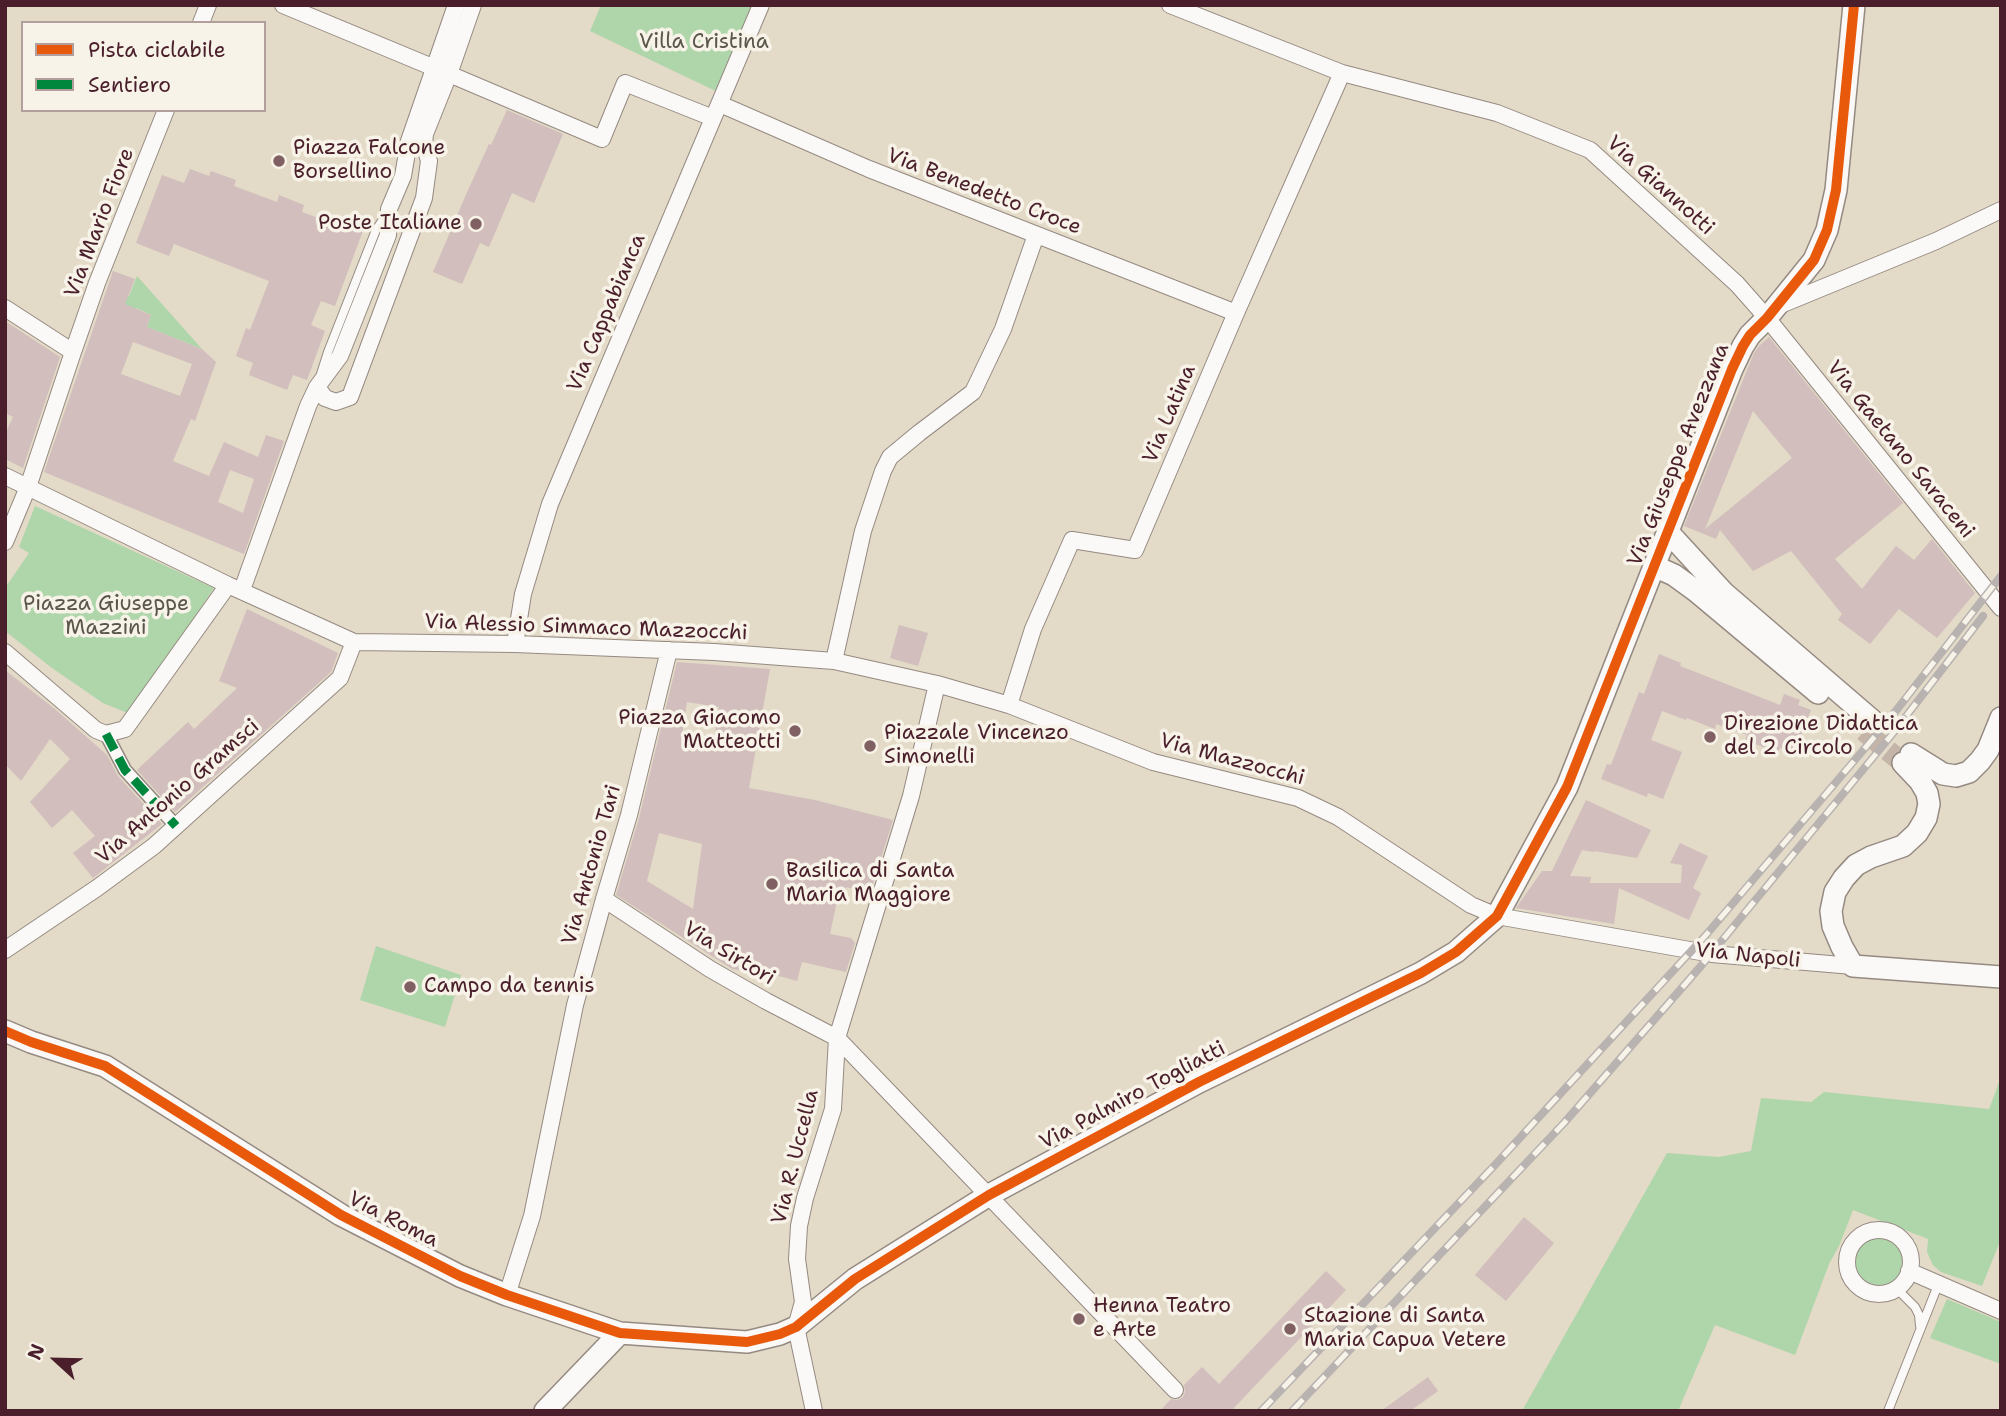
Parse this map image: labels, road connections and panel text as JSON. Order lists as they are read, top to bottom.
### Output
{
  "streets": {
    "street": [
      "Via Giannotti",
      "Via Benedetto Croce",
      "Via Mario Fiore",
      "Via Cappabianca",
      "Via Latina",
      "Via Gaetano Saraceni",
      "Via Giuseppe Avezzana",
      "Via Alessio Simmaco Mazzocchi",
      "Via Mazzocchi",
      "Via Antonio Gramsci",
      "Via Antonio Tari",
      "Via Sirtori",
      "Via Napoli",
      "Via Palmiro Togliatti",
      "Via R. Uccella",
      "Via Roma"
    ]
  },
  "crossings": [
    ["Via Giannotti", "Via Latina"],
    ["Via Giannotti", "Via Gaetano Saraceni"],
    ["Via Giannotti", "Via Giuseppe Avezzana"],
    ["Via Benedetto Croce", "Via Cappabianca"],
    ["Via Benedetto Croce", "Via Latina"],
    ["Via Cappabianca", "Via Alessio Simmaco Mazzocchi"],
    ["Via Latina", "Via Mazzocchi"],
    ["Via Gaetano Saraceni", "Via Giuseppe Avezzana"],
    ["Via Giuseppe Avezzana", "Via Mazzocchi"],
    ["Via Giuseppe Avezzana", "Via Napoli"],
    ["Via Giuseppe Avezzana", "Via Palmiro Togliatti"],
    ["Via Alessio Simmaco Mazzocchi", "Via Mazzocchi"],
    ["Via Alessio Simmaco Mazzocchi", "Via Antonio Gramsci"],
    ["Via Alessio Simmaco Mazzocchi", "Via Antonio Tari"],
    ["Via Alessio Simmaco Mazzocchi", "Via R. Uccella"],
    ["Via Mazzocchi", "Via Napoli"],
    ["Via Mazzocchi", "Via Palmiro Togliatti"],
    ["Via Mazzocchi", "Via R. Uccella"],
    ["Via Antonio Tari", "Via Sirtori"],
    ["Via Antonio Tari", "Via Roma"],
    ["Via Sirtori", "Via Palmiro Togliatti"],
    ["Via Sirtori", "Via R. Uccella"],
    ["Via Napoli", "Via Palmiro Togliatti"],
    ["Via Palmiro Togliatti", "Via R. Uccella"],
    ["Via Palmiro Togliatti", "Via Roma"],
    ["Via R. Uccella", "Via Roma"]
  ],
  "parks": ["Villa Cristina", "Piazza Giuseppe Mazzini"],
  "places": [
    "Piazza Falcone Borsellino",
    "Poste Italiane",
    "Piazza Giacomo Matteotti",
    "Direzione Didattica del 2 Circolo",
    "Piazzale Vincenzo Simonelli",
    "Basilica di Santa Maria Maggiore",
    "Campo da tennis",
    "Henna Teatro e Arte",
    "Stazione di Santa Maria Capua Vetere"
  ],
  "legend": ["Pista ciclabile", "Sentiero"],
  "north": "left"
}
